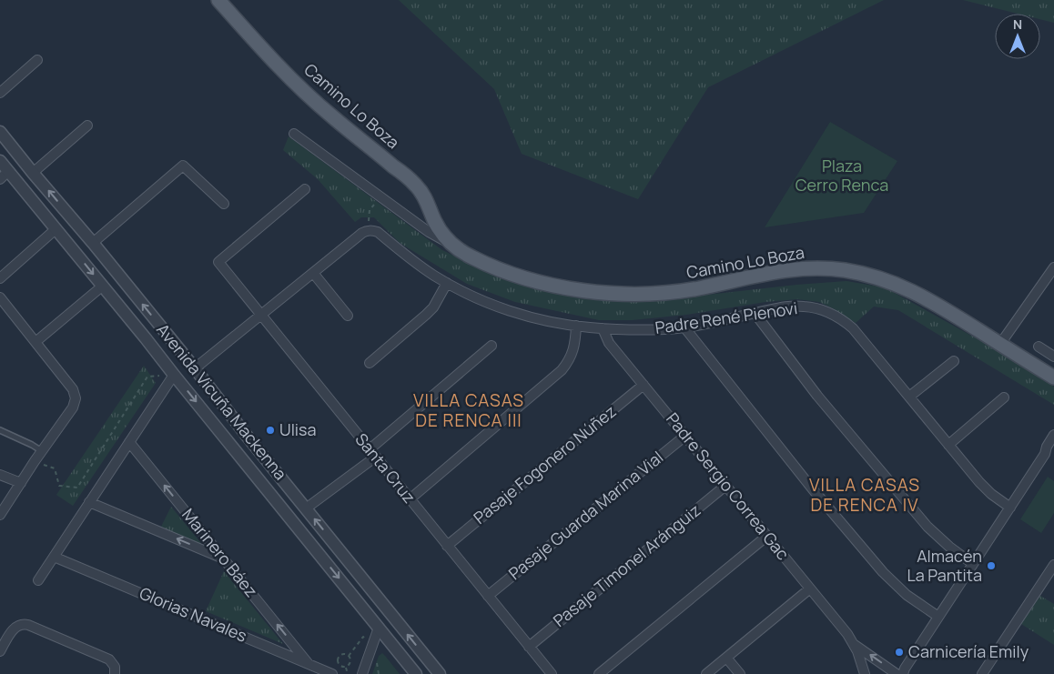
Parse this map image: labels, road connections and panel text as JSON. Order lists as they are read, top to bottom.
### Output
{
  "streets": {
    "main road": ["Camino Lo Boza"],
    "street": [
      "Padre René Pienovi",
      "Avenida Vicuña Mackenna",
      "Pasaje Fogonero Núñez",
      "Santa Cruz",
      "Padre Sergio Correa Gac",
      "Pasaje Guarda Marina Vial",
      "Marinero Báez",
      "Pasaje Timonel Aránguiz",
      "Glorias Navales"
    ]
  },
  "crossings": [
    ["Padre René Pienovi", "Padre Sergio Correa Gac"],
    ["Pasaje Fogonero Núñez", "Santa Cruz"],
    ["Pasaje Fogonero Núñez", "Padre Sergio Correa Gac"],
    ["Santa Cruz", "Pasaje Guarda Marina Vial"],
    ["Santa Cruz", "Pasaje Timonel Aránguiz"],
    ["Padre Sergio Correa Gac", "Pasaje Guarda Marina Vial"],
    ["Padre Sergio Correa Gac", "Pasaje Timonel Aránguiz"],
    ["Marinero Báez", "Glorias Navales"]
  ],
  "one_way": ["Marinero Báez"],
  "districts": ["VILLA CASAS DE RENCA III", "VILLA CASAS DE RENCA IV"],
  "parks": ["Plaza Cerro Renca"],
  "places": ["Ulisa", "Almacén La Pantita", "Carnicería Emily"],
  "north": "top"
}
